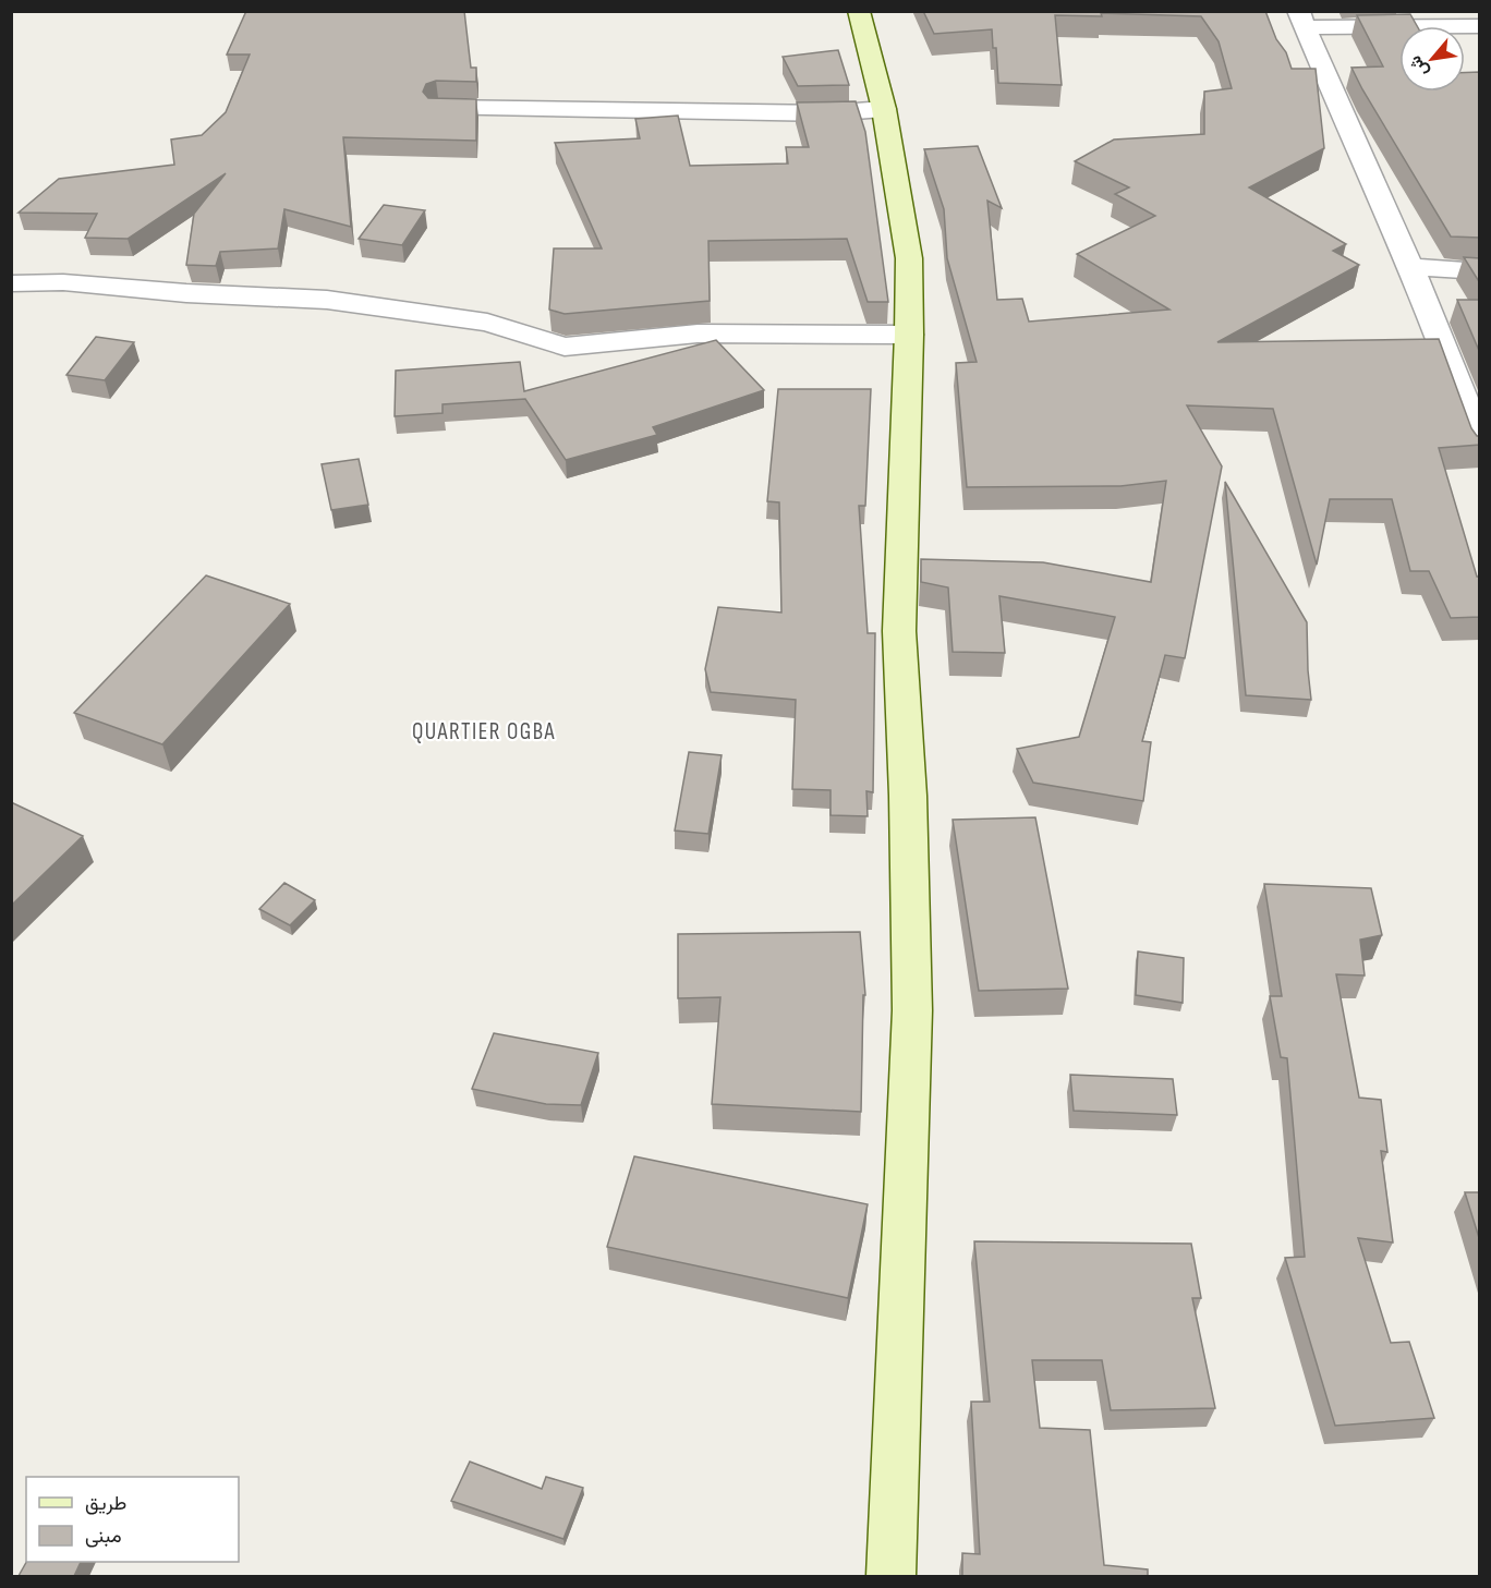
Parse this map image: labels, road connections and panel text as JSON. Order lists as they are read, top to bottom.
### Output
{
  "districts": ["QUARTIER OGBA"],
  "legend": ["طريق", "مبنى"],
  "north": "bottom left"
}
